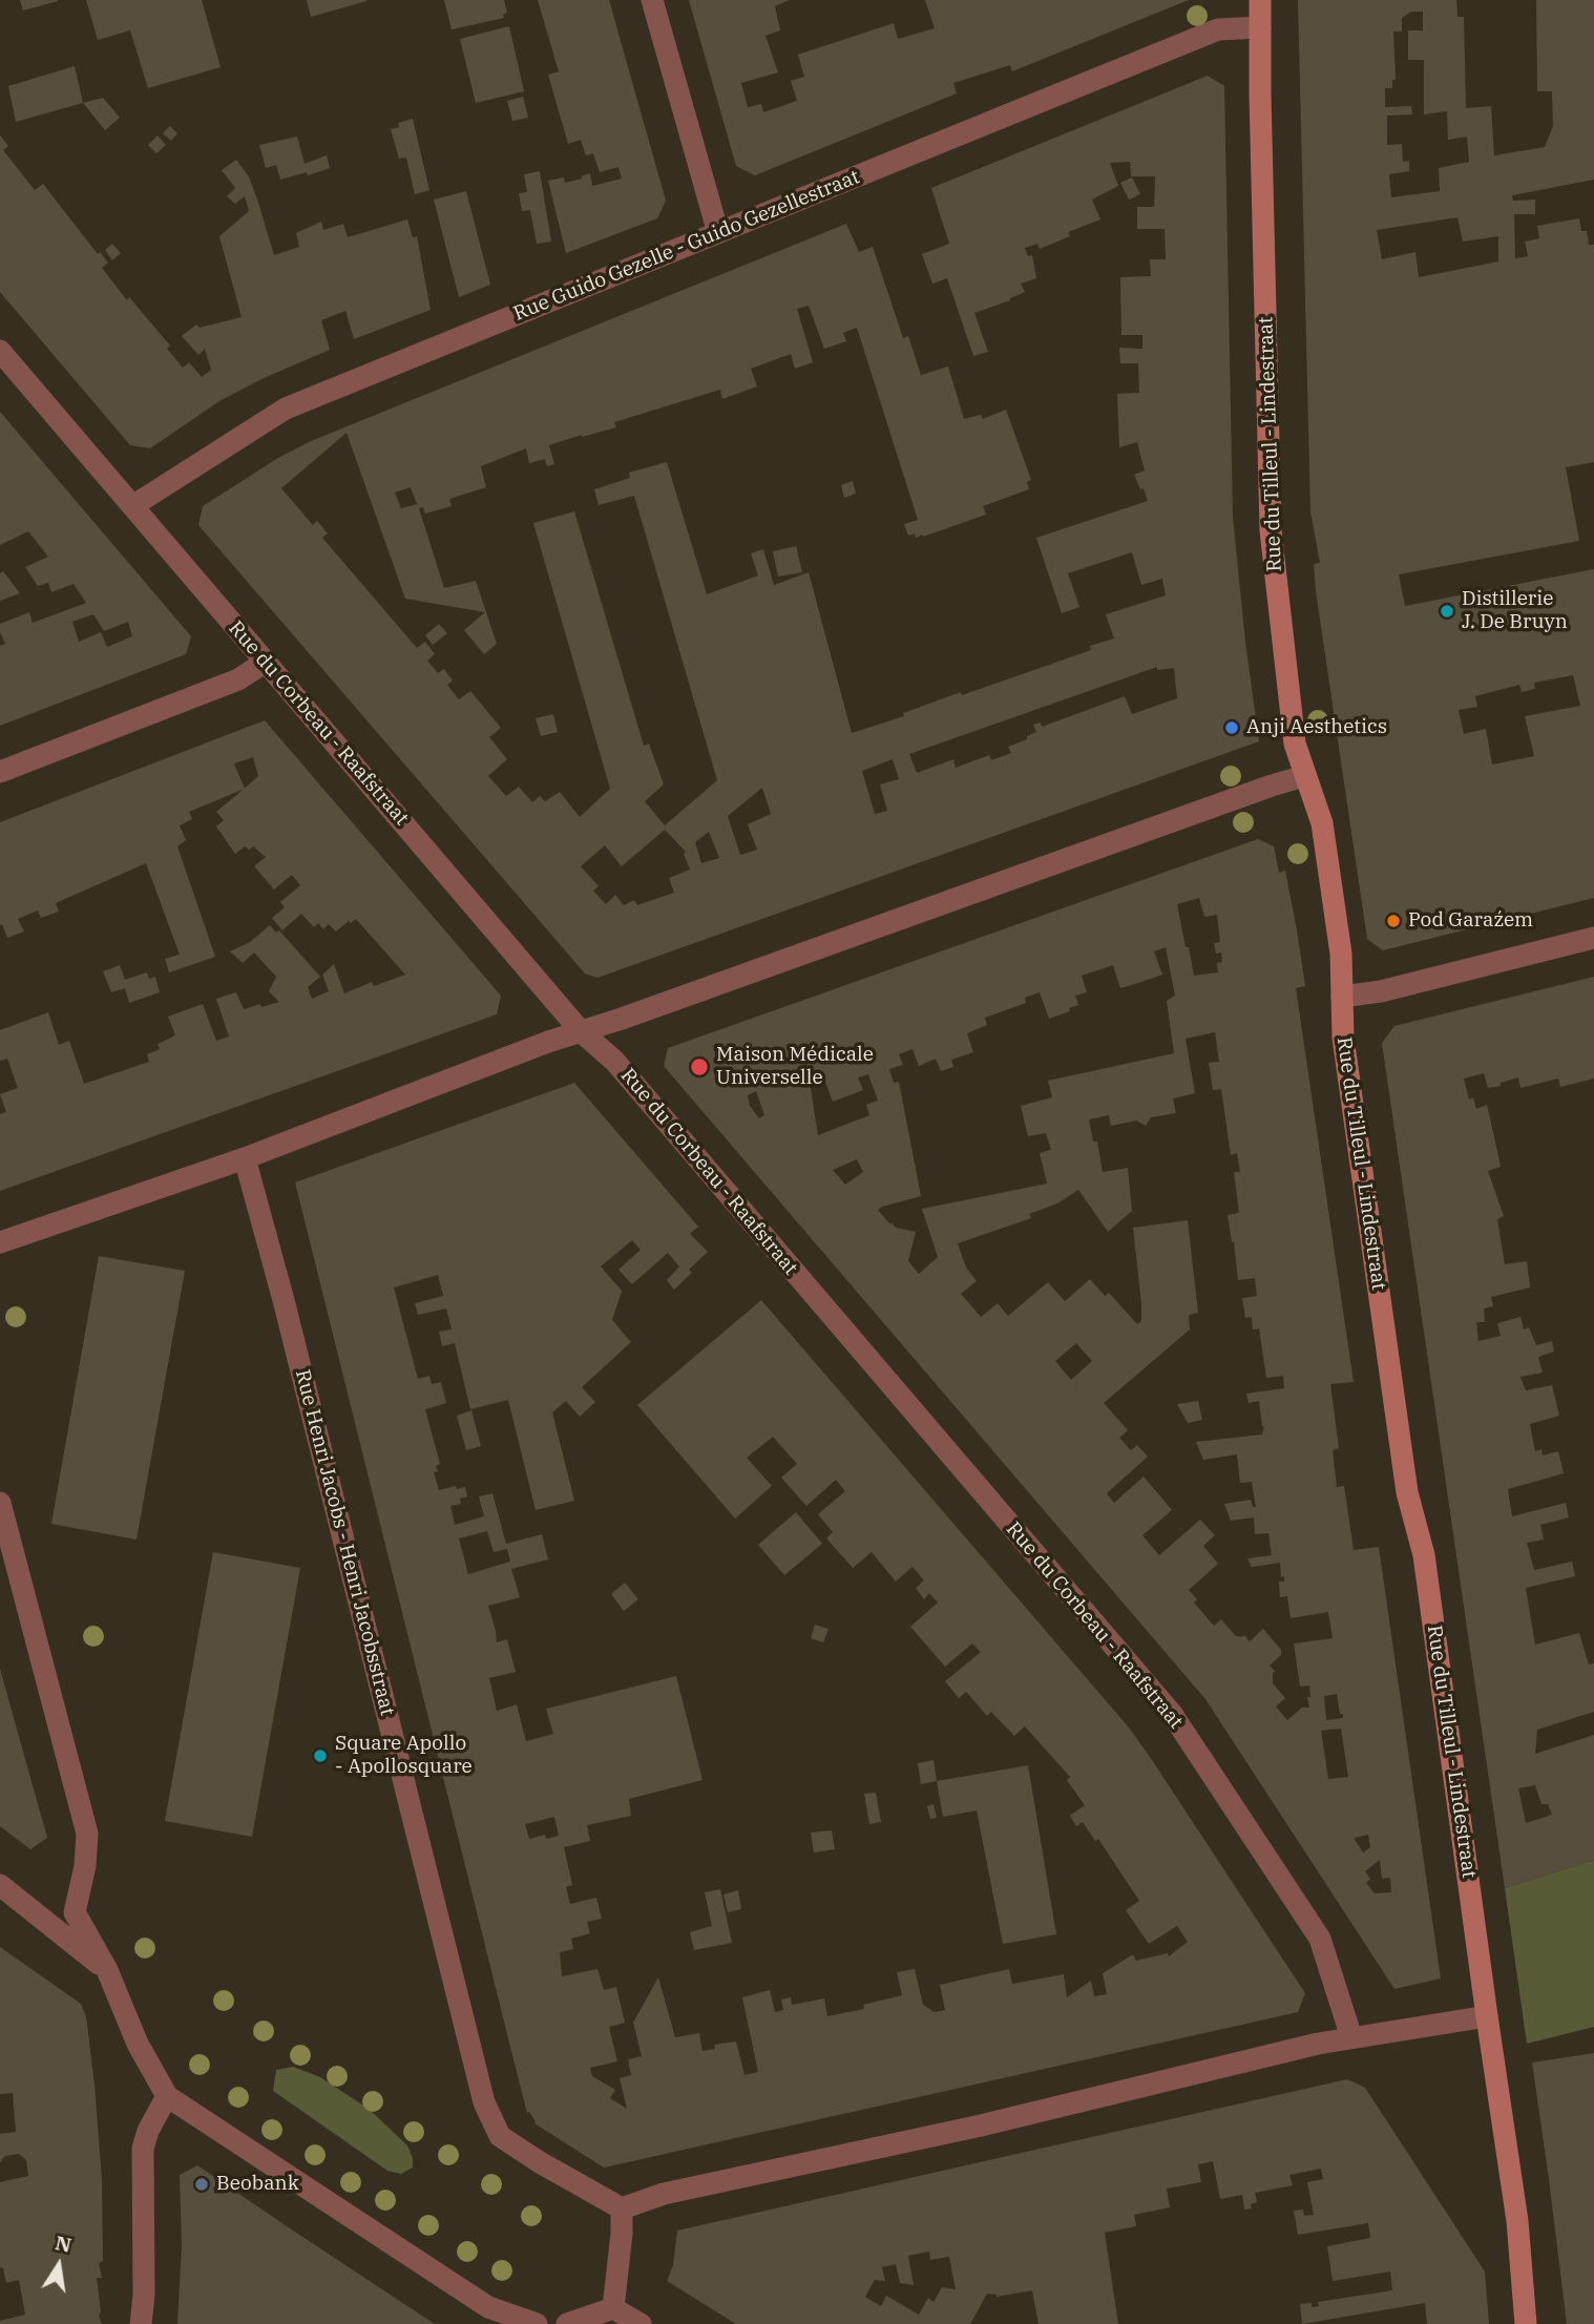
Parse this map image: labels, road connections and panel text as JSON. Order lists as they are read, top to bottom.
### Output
{
  "streets": {
    "street": [
      "Rue Guido Gezelle - Guido Gezellestraat",
      "Rue du Tilleul - Lindestraat",
      "Rue du Corbeau - Raafstraat",
      "Rue Henri Jacobs - Henri Jacobsstraat"
    ]
  },
  "crossings": [
    ["Rue Guido Gezelle - Guido Gezellestraat", "Rue du Tilleul - Lindestraat"],
    ["Rue Guido Gezelle - Guido Gezellestraat", "Rue du Corbeau - Raafstraat"]
  ],
  "places": [
    "Distillerie J. De Bruyn",
    "Anji Aesthetics",
    "Pod Garaźem",
    "Maison Médicale Universelle",
    "Square Apollo - Apollosquare",
    "Beobank"
  ],
  "north": "top"
}
